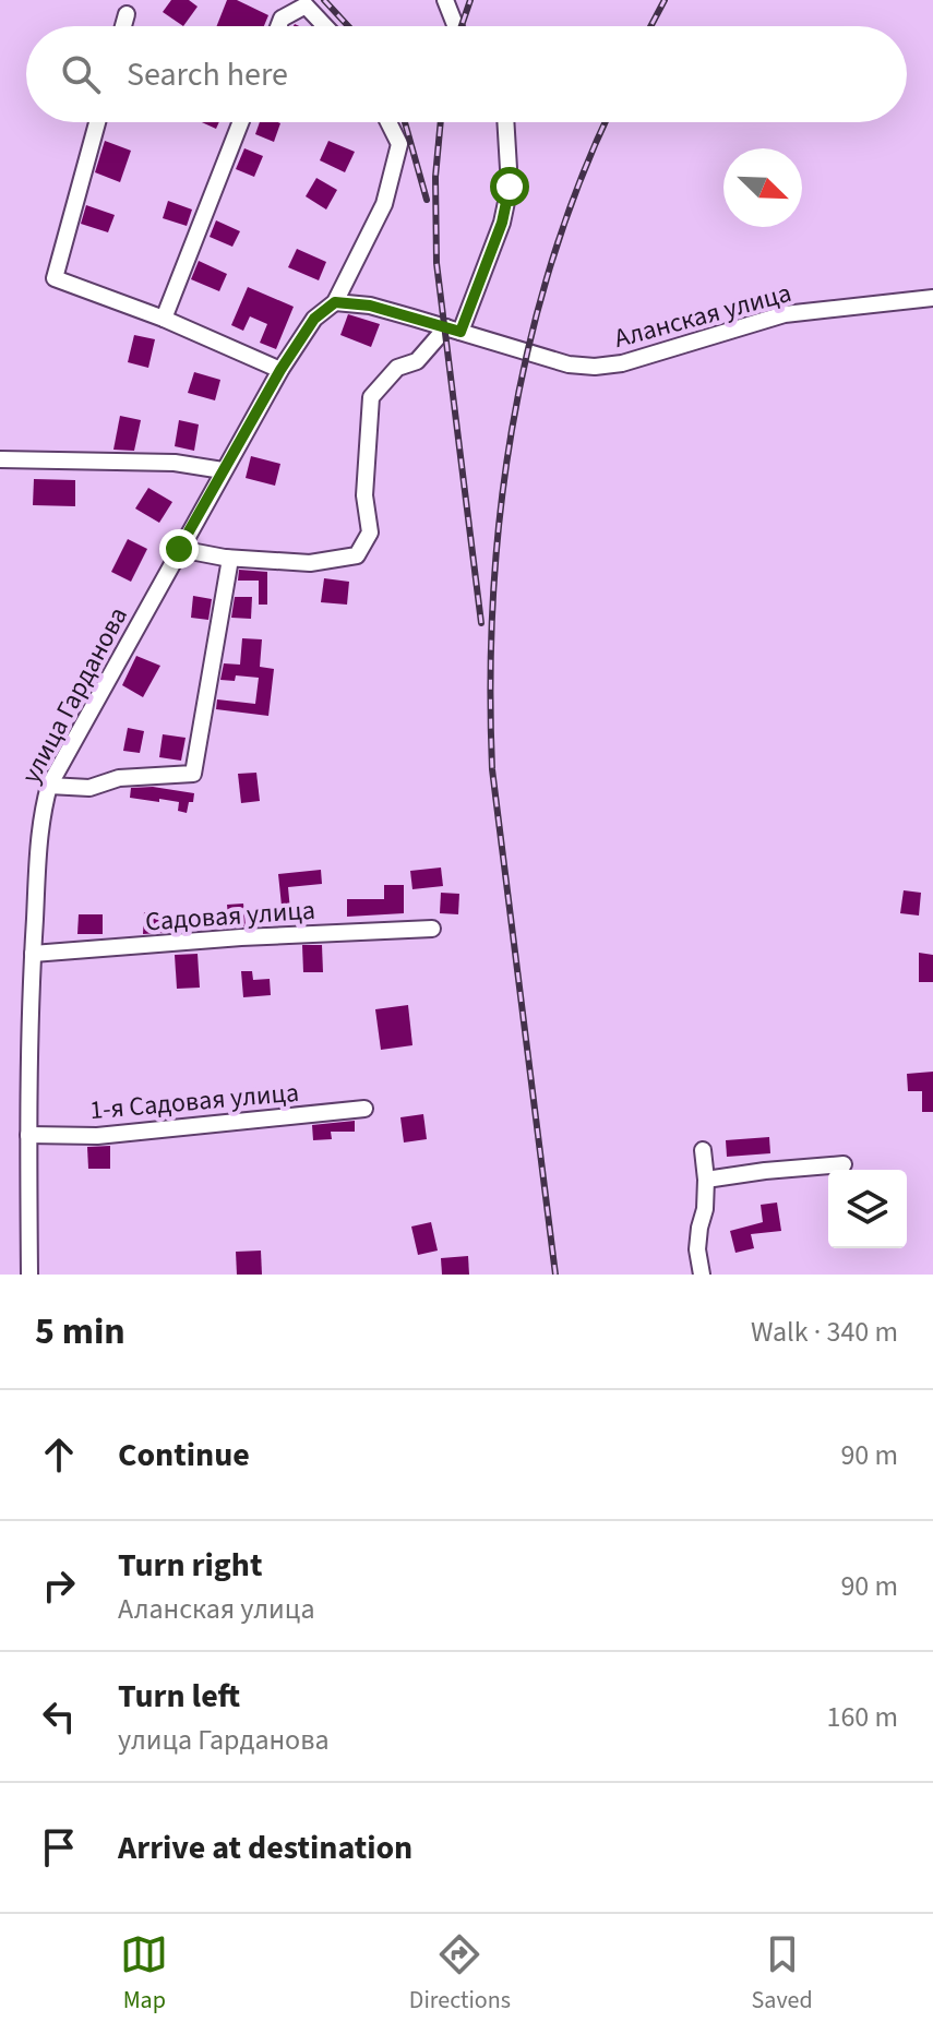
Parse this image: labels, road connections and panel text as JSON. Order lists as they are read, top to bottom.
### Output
{
  "streets": {
    "street": [
      "Аланская улица",
      "улица Гарданова",
      "Садовая улица",
      "1-я Садовая улица"
    ]
  },
  "crossings": [
    ["Аланская улица", "улица Гарданова"],
    ["улица Гарданова", "Садовая улица"],
    ["улица Гарданова", "1-я Садовая улица"]
  ],
  "north": "bottom right",
  "page": {
    "search": "Search here",
    "heading": ["5 min", "Walk · 340 m"],
    "list": [
      ["Continue", "90 m"],
      ["Turn right", "Аланская улица", "90 m"],
      ["Turn left", "улица Гарданова", "160 m"],
      "Arrive at destination"
    ],
    "nav": ["Map", "Directions", "Saved"]
  }
}
